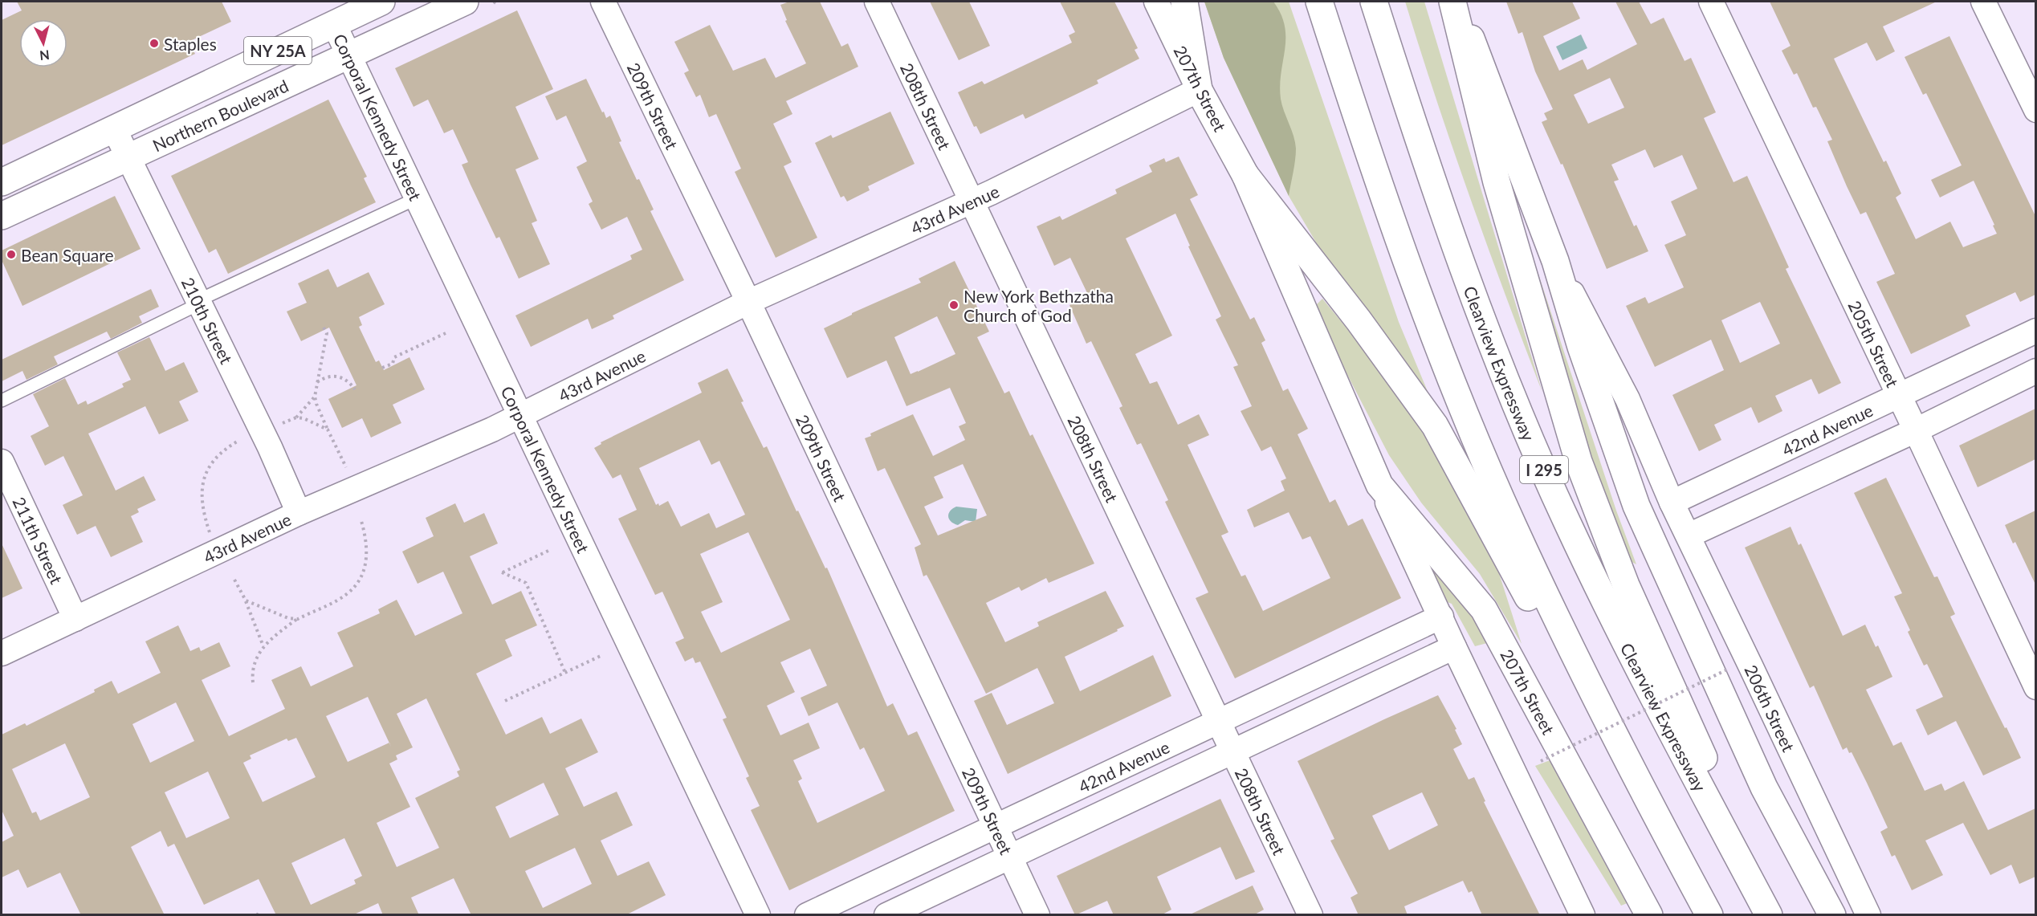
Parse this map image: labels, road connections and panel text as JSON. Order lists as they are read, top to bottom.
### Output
{
  "streets": {
    "main road": [
      "NY 25A",
      "207th Street",
      "Northern Boulevard",
      "Clearview Expressway",
      "I 295"
    ],
    "street": [
      "209th Street",
      "208th Street",
      "Corporal Kennedy Street",
      "43rd Avenue",
      "210th Street",
      "205th Street",
      "42nd Avenue",
      "211th Street",
      "206th Street"
    ]
  },
  "crossings": [
    ["207th Street", "43rd Avenue"],
    ["209th Street", "43rd Avenue"],
    ["209th Street", "42nd Avenue"],
    ["208th Street", "43rd Avenue"],
    ["208th Street", "42nd Avenue"],
    ["Northern Boulevard", "Corporal Kennedy Street"],
    ["Northern Boulevard", "210th Street"],
    ["Corporal Kennedy Street", "43rd Avenue"],
    ["43rd Avenue", "210th Street"],
    ["43rd Avenue", "211th Street"],
    ["205th Street", "42nd Avenue"],
    ["42nd Avenue", "206th Street"]
  ],
  "places": ["Staples", "Bean Square", "New York Bethzatha Church of God"],
  "north": "bottom"
}
